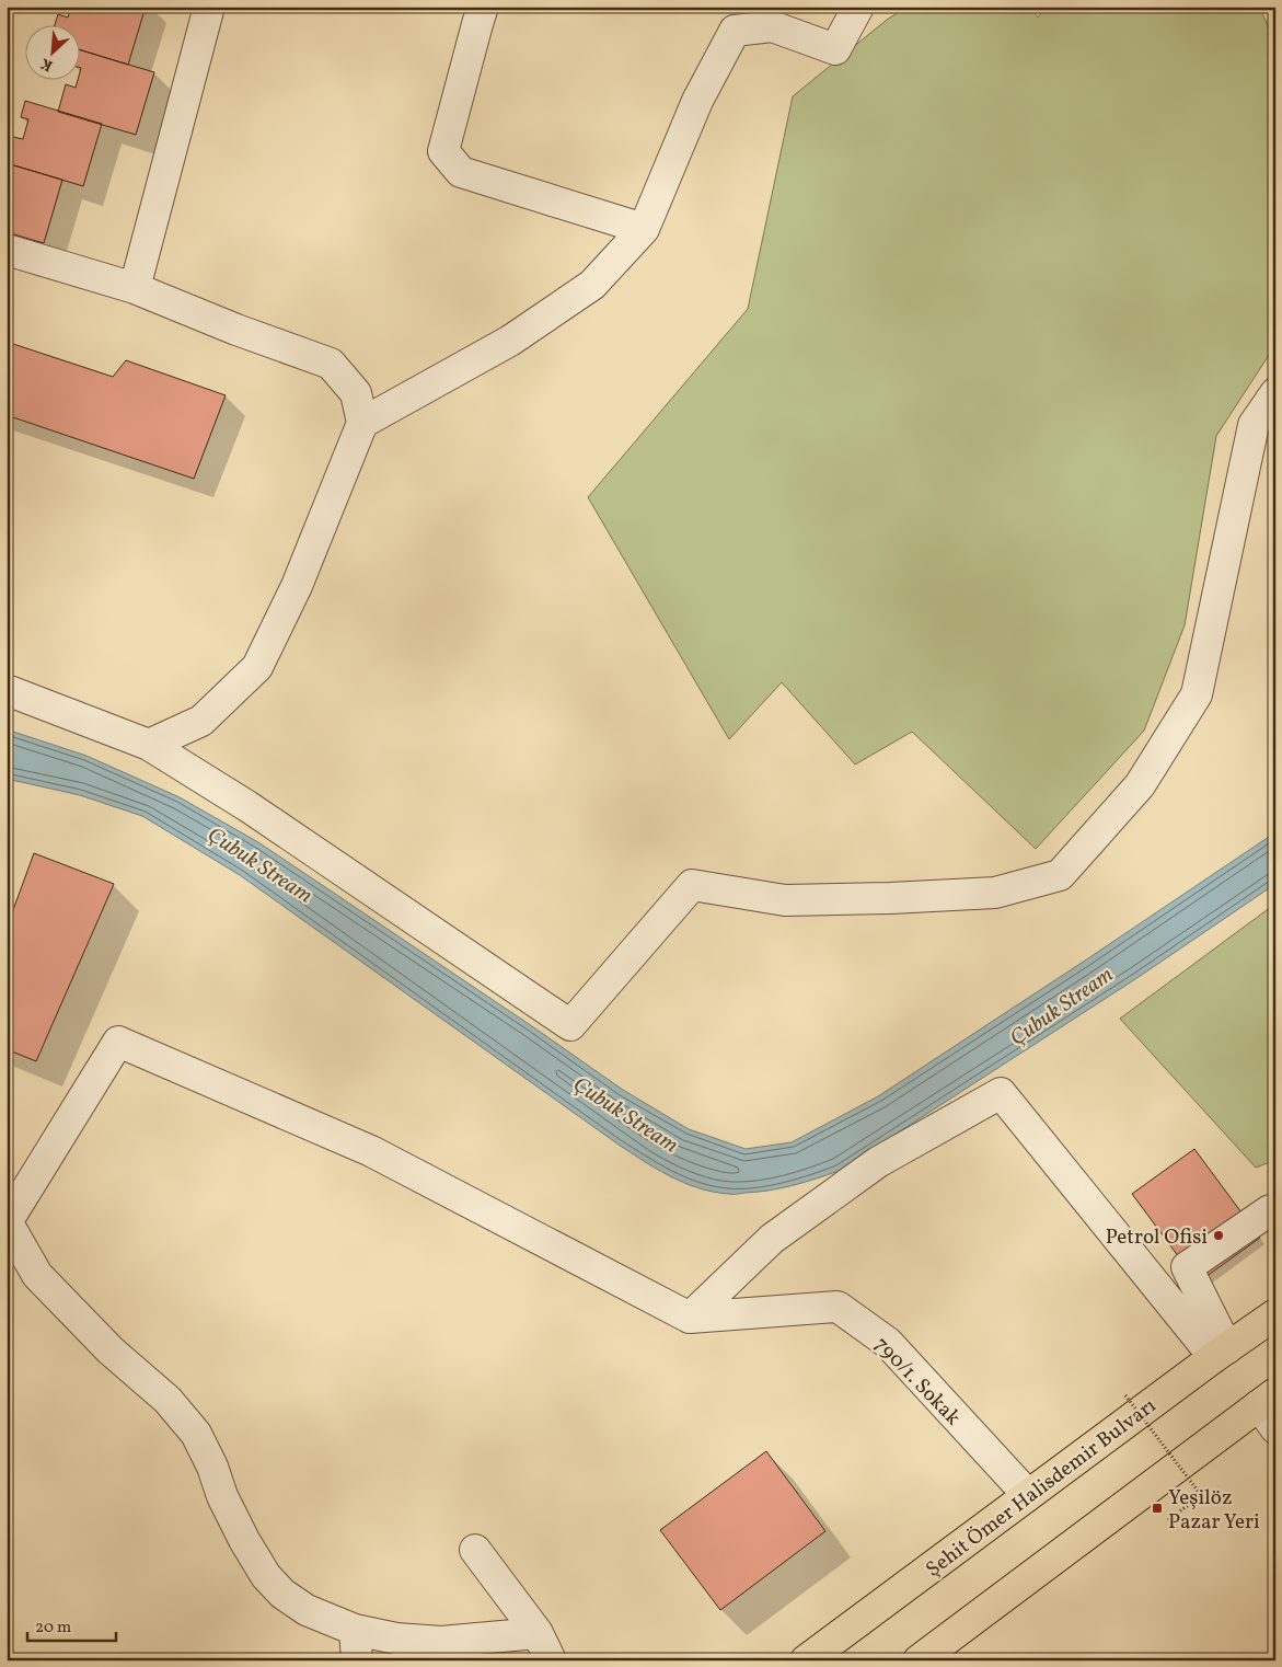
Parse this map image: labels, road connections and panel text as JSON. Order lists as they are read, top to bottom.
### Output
{
  "streets": {
    "highway": ["Şehit Ömer Halisdemir Bulvarı"],
    "street": ["790/1. Sokak"]
  },
  "crossings": [
    ["790/1. Sokak", "Şehit Ömer Halisdemir Bulvarı"]
  ],
  "water": ["Çubuk Stream"],
  "places": {
    "other": ["Petrol Ofisi"],
    "transit": ["Yeşilöz Pazar Yeri"]
  },
  "scale_bar": "20 m",
  "north": "bottom left"
}
